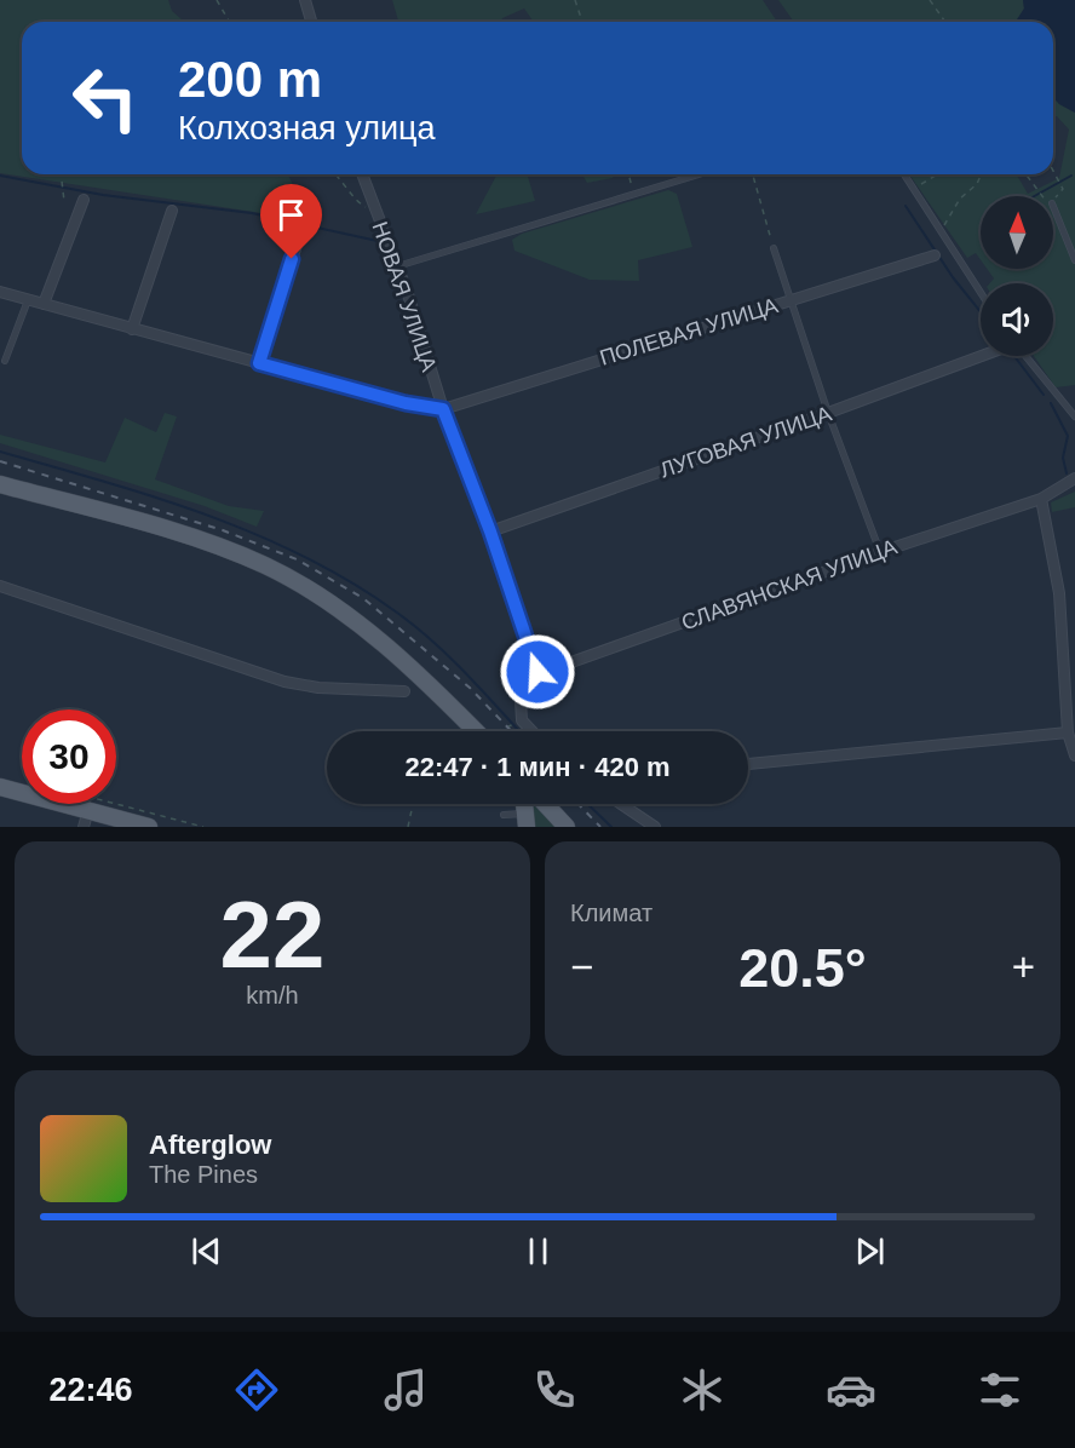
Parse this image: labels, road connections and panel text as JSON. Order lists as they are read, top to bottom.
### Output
{
  "streets": {
    "street": [
      "НОВАЯ УЛИЦА",
      "ПОЛЕВАЯ УЛИЦА",
      "ЛУГОВАЯ УЛИЦА",
      "СЛАВЯНСКАЯ УЛИЦА"
    ]
  },
  "crossings": [
    ["НОВАЯ УЛИЦА", "ПОЛЕВАЯ УЛИЦА"],
    ["НОВАЯ УЛИЦА", "ЛУГОВАЯ УЛИЦА"],
    ["НОВАЯ УЛИЦА", "СЛАВЯНСКАЯ УЛИЦА"]
  ],
  "north": "top",
  "page": {
    "turn": ["200 m", "Колхозная улица"],
    "limit": "30",
    "trip": "22:47 · 1 мин · 420 m",
    "tile": [
      ["22", "km/h"],
      "Климат"
    ],
    "heat": ["−", "20.5°", "+"],
    "song": ["Afterglow", "The Pines"],
    "tabs": "22:46"
  }
}
